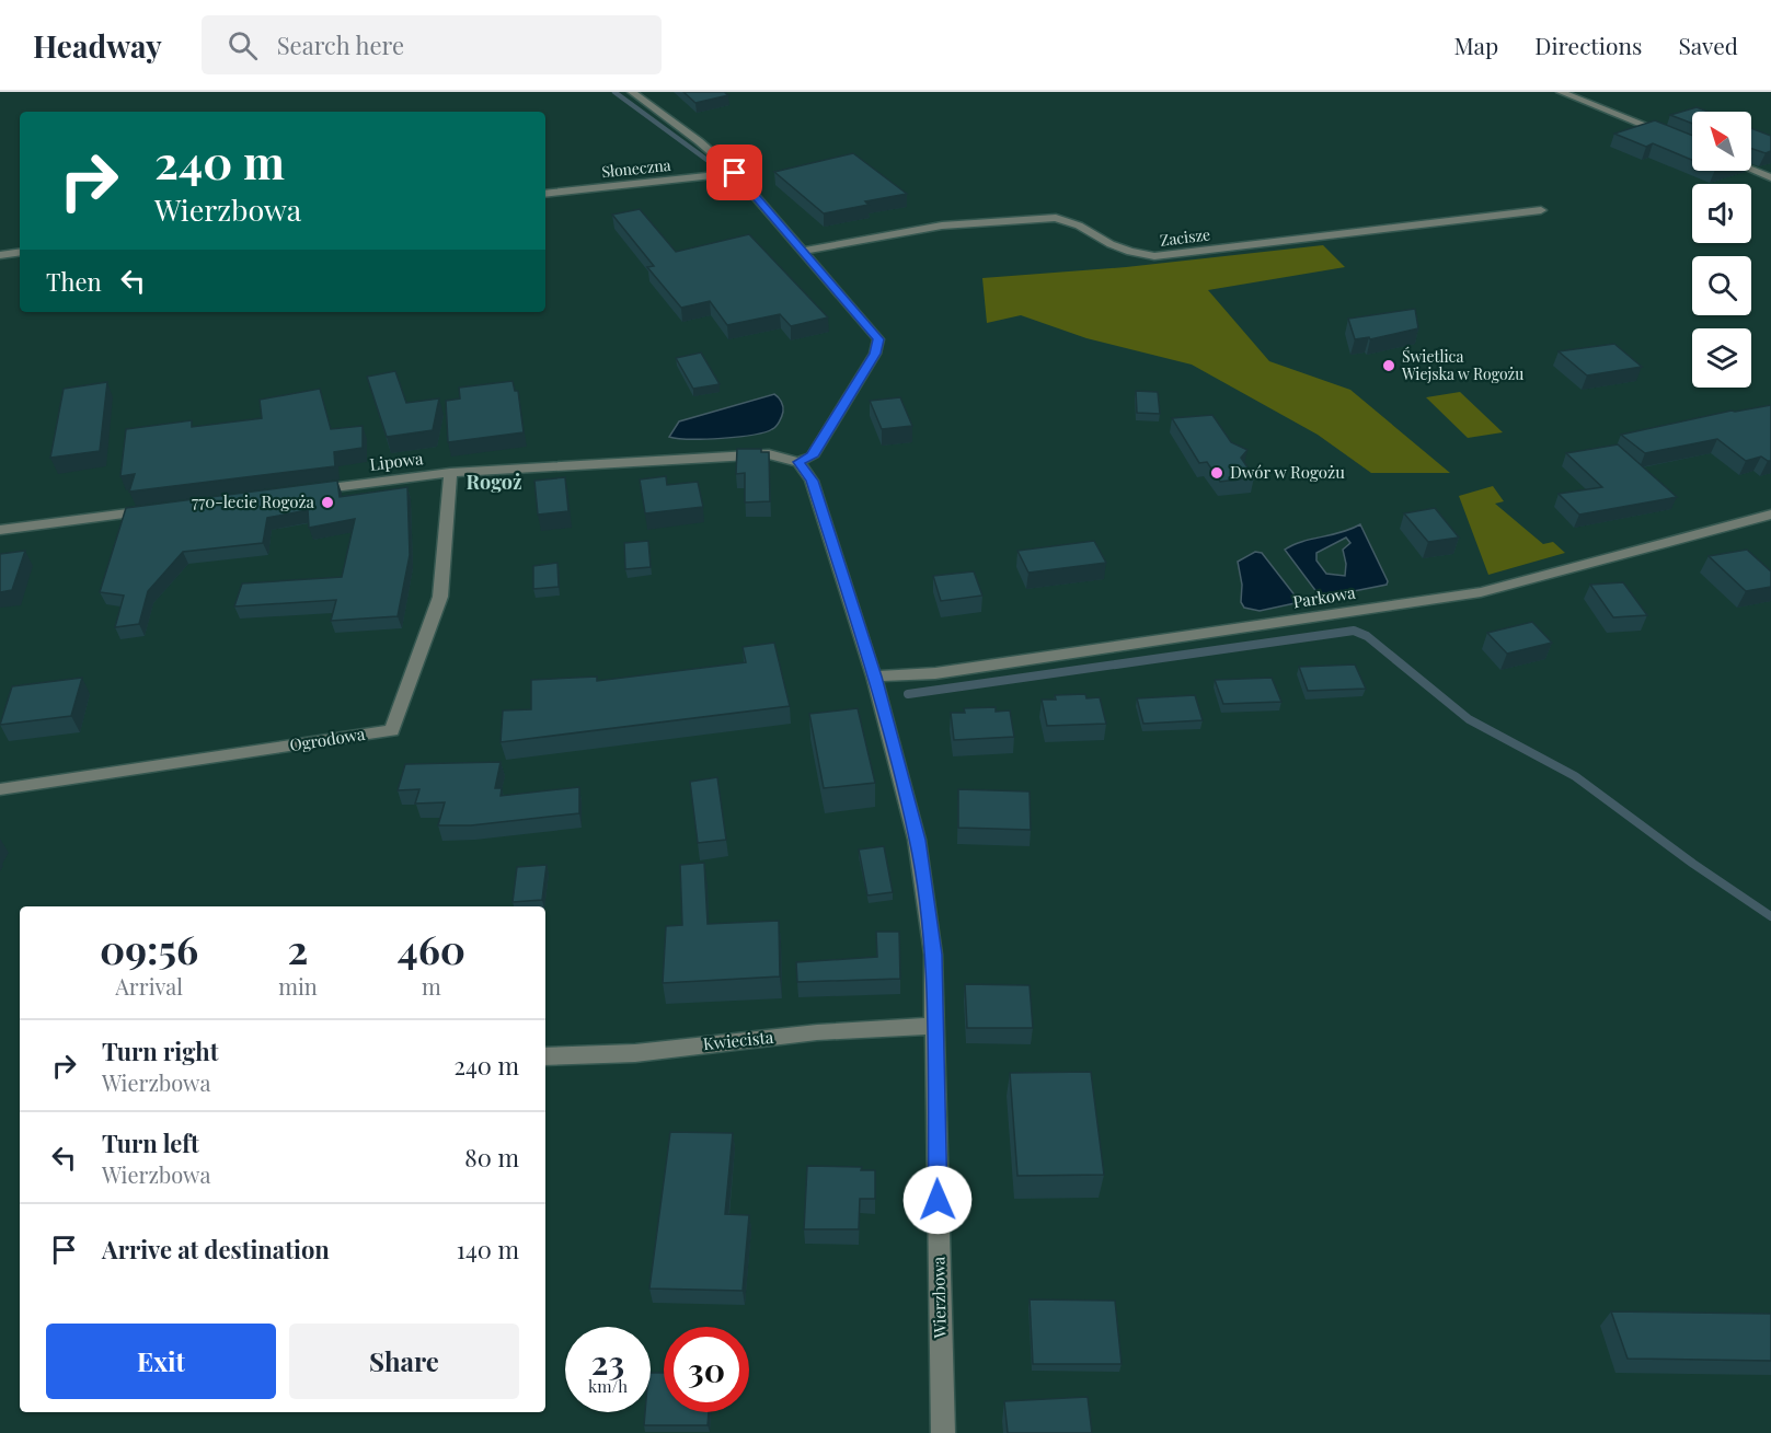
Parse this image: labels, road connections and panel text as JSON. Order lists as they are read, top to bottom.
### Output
{
  "streets": {
    "street": [
      "Słoneczna",
      "Zacisze",
      "Lipowa",
      "Parkowa",
      "Ogrodowa",
      "Kwiecista",
      "Wierzbowa"
    ]
  },
  "crossings": [
    ["Lipowa", "Ogrodowa"],
    ["Lipowa", "Wierzbowa"],
    ["Parkowa", "Wierzbowa"],
    ["Kwiecista", "Wierzbowa"]
  ],
  "districts": ["Rogoż"],
  "places": ["Świetlica Wiejska w Rogożu", "Dwór w Rogożu", "770-lecie Rogoża"],
  "north": "top left",
  "page": {
    "header": "Headway",
    "search": "Search here",
    "nav": ["Map", "Directions", "Saved"],
    "turn": ["240 m", "Wierzbowa"],
    "then": "Then",
    "eta": [
      "09:56",
      "Arrival",
      "2",
      "min",
      "460",
      "m"
    ],
    "list": [
      {
        "name": "Turn right",
        "note": "Wierzbowa",
        "value": "240 m"
      },
      {
        "name": "Turn left",
        "note": "Wierzbowa",
        "value": "80 m"
      },
      {
        "name": "Arrive at destination",
        "value": "140 m"
      }
    ],
    "buttons": ["Exit", "Share"],
    "speed": "23 km/h",
    "limit": "30"
  }
}
